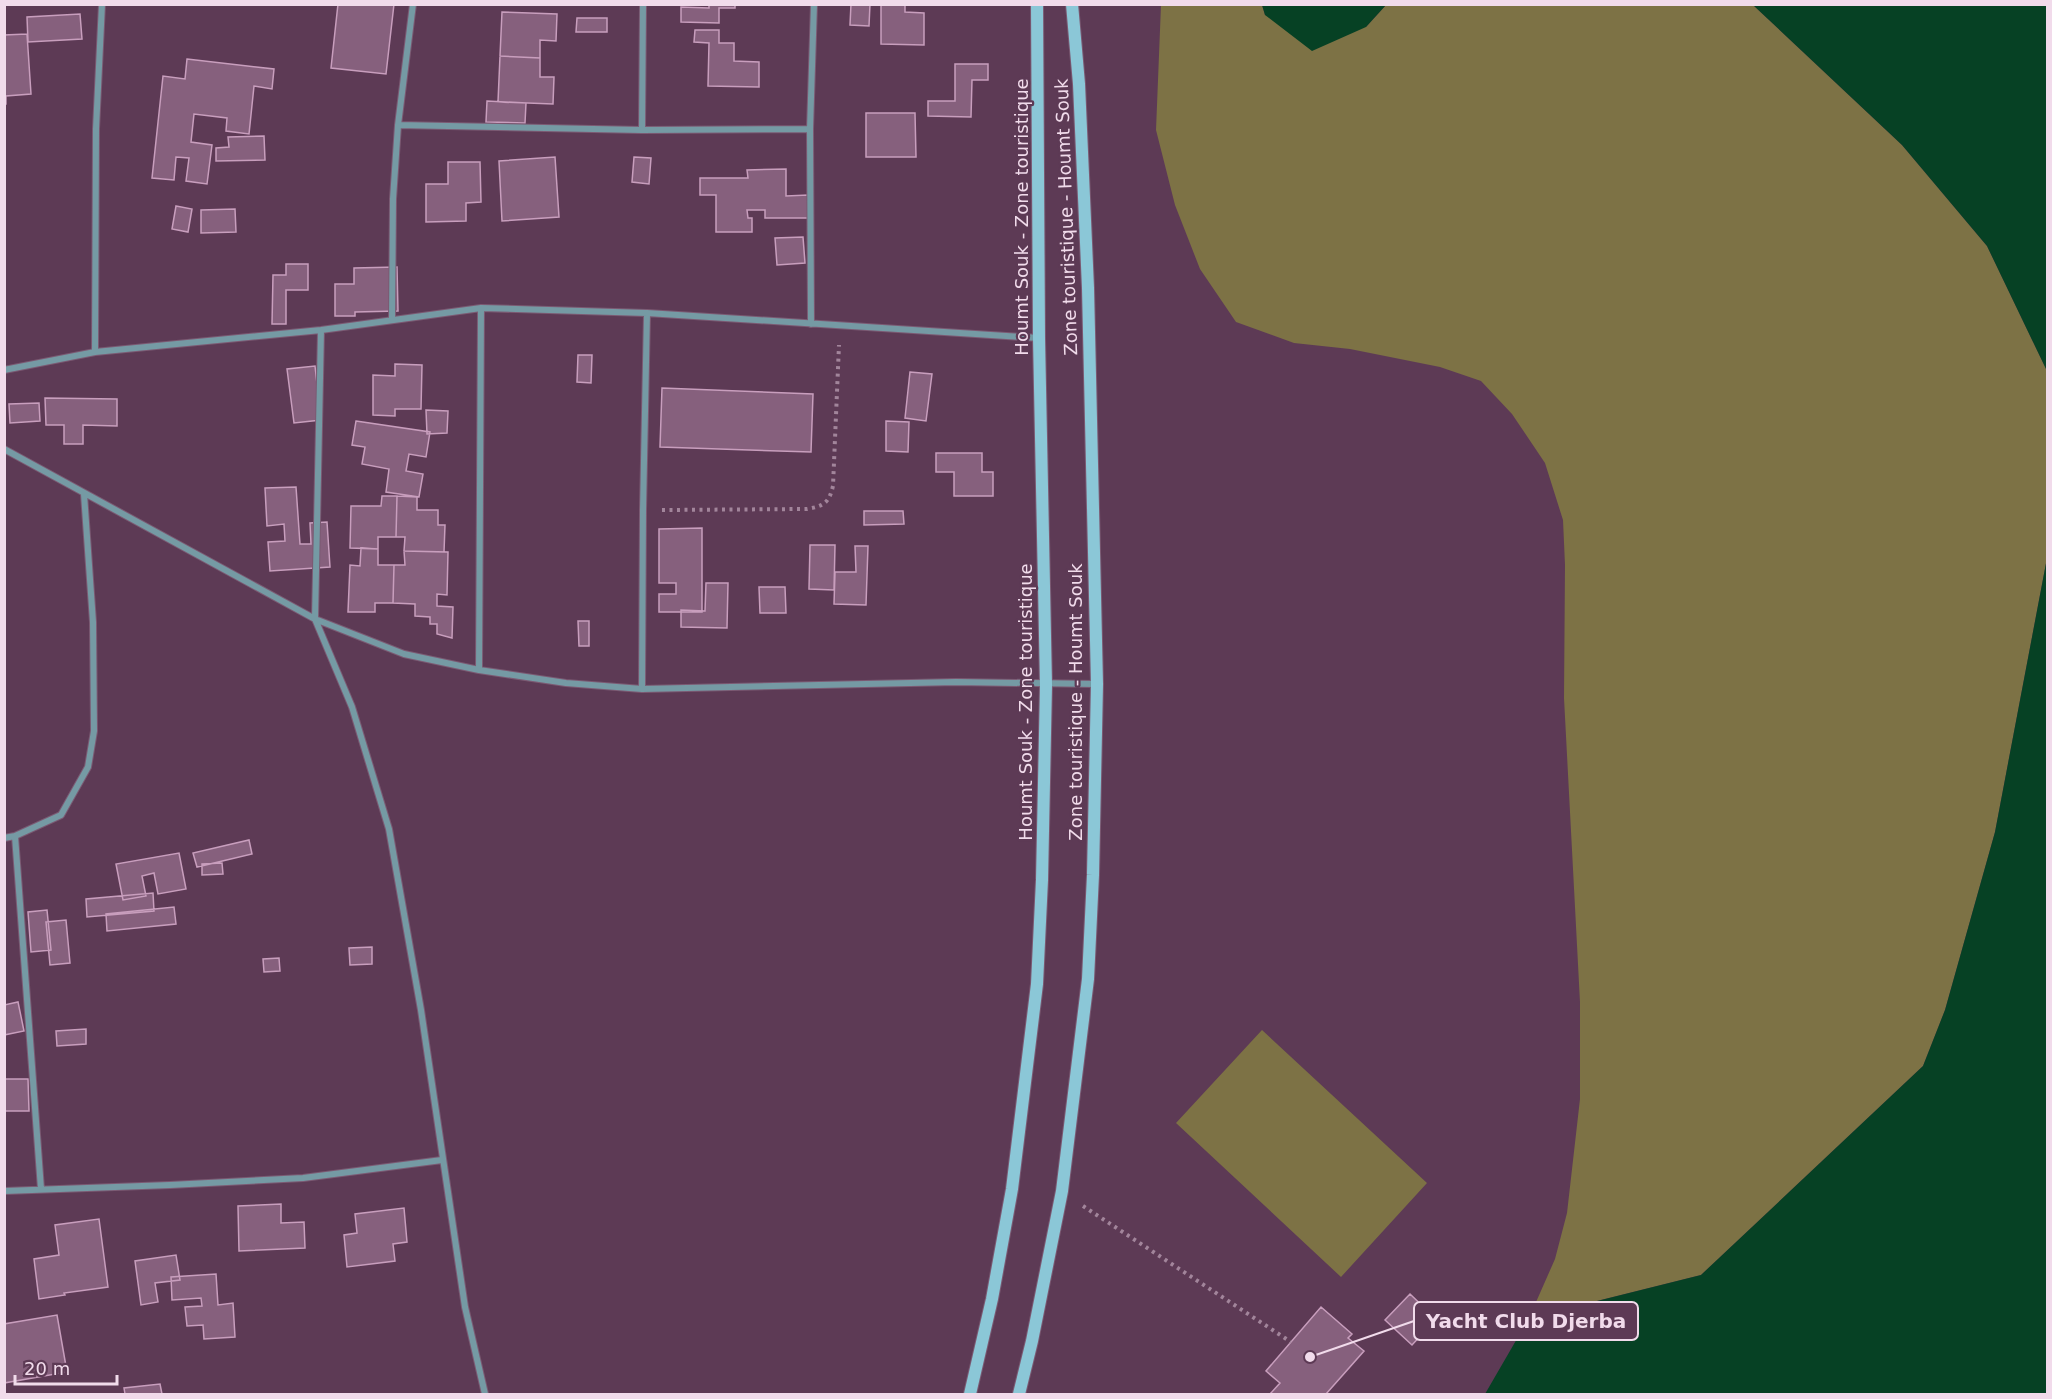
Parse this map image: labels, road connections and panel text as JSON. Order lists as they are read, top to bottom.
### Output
{
  "streets": {
    "main road": ["Houmt Souk - Zone touristique", "Zone touristique - Houmt Souk"]
  },
  "places": ["Yacht Club Djerba"],
  "scale_bar": "20 m"
}
